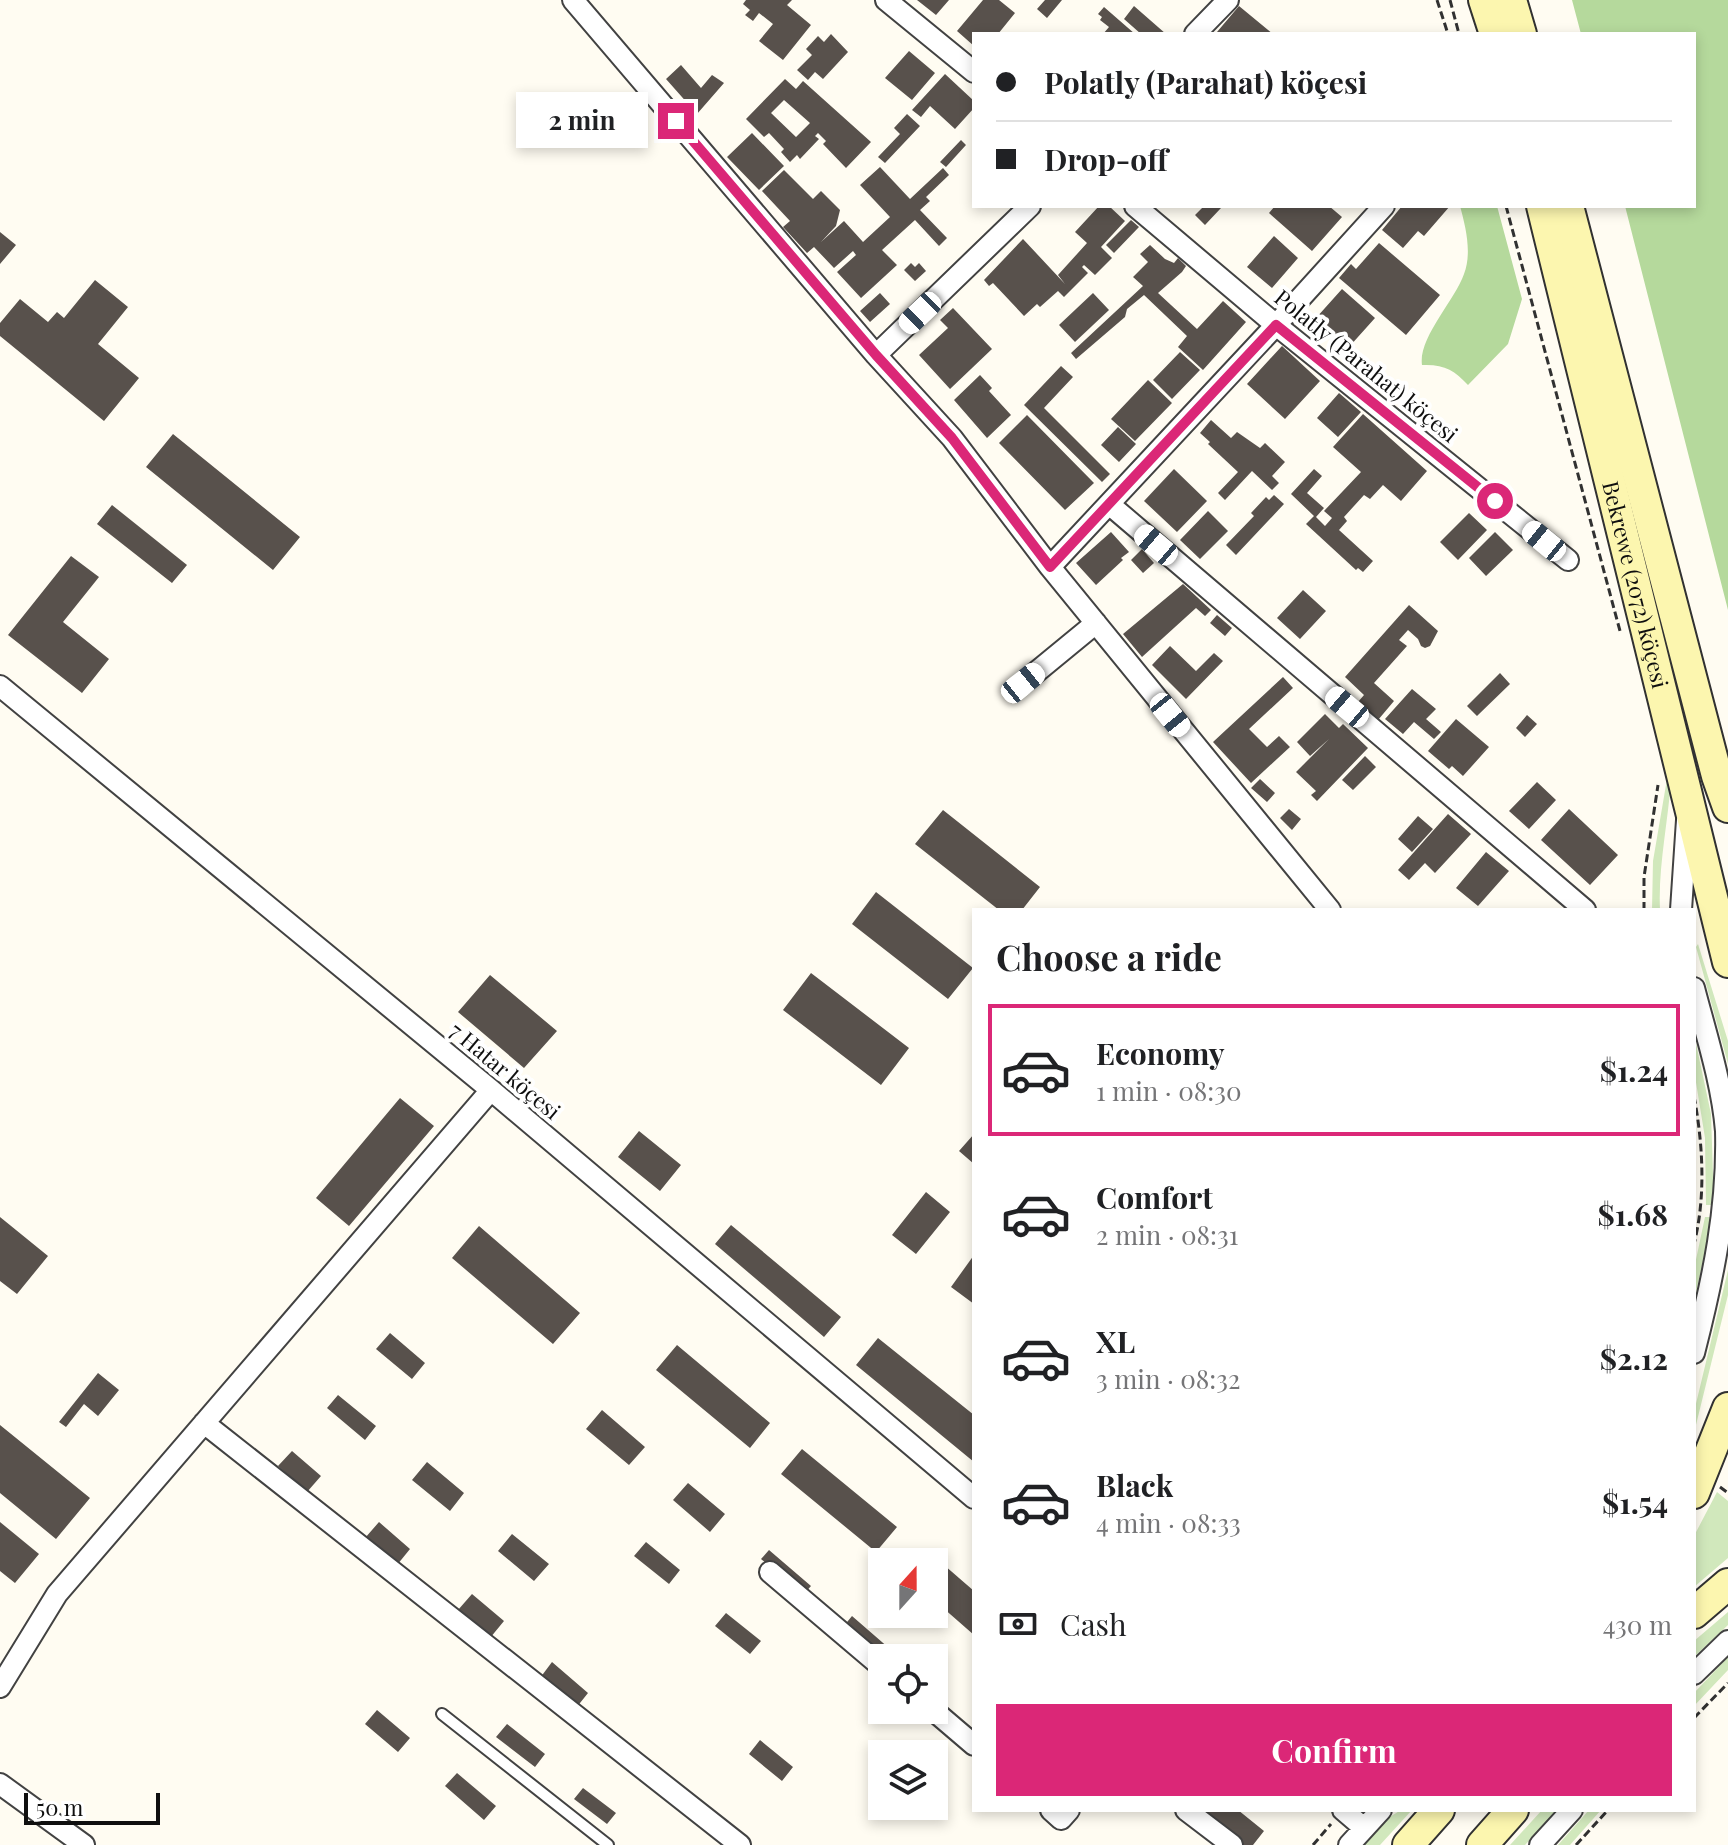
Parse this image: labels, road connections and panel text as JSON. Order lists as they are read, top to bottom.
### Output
{
  "streets": {
    "main road": ["Bekrewe (2072) köçesi"],
    "street": ["Polatly (Parahat) köçesi", "7 Hatar köçesi"]
  },
  "scale_bar": "50 m",
  "north": "top",
  "page": {
    "banner": ["Polatly (Parahat) köçesi", "Drop-off"],
    "bubble": "2 min",
    "heading": "Choose a ride",
    "list": [
      {
        "name": "Economy",
        "note": "1 min · 08:30",
        "value": "$1.24"
      },
      {
        "name": "Comfort",
        "note": "2 min · 08:31",
        "value": "$1.68"
      },
      {
        "name": "XL",
        "note": "3 min · 08:32",
        "value": "$2.12"
      },
      {
        "name": "Black",
        "note": "4 min · 08:33",
        "value": "$1.54"
      }
    ],
    "pay": ["Cash", "430 m"],
    "buttons": "Confirm",
    "scale": "50 m"
  }
}
